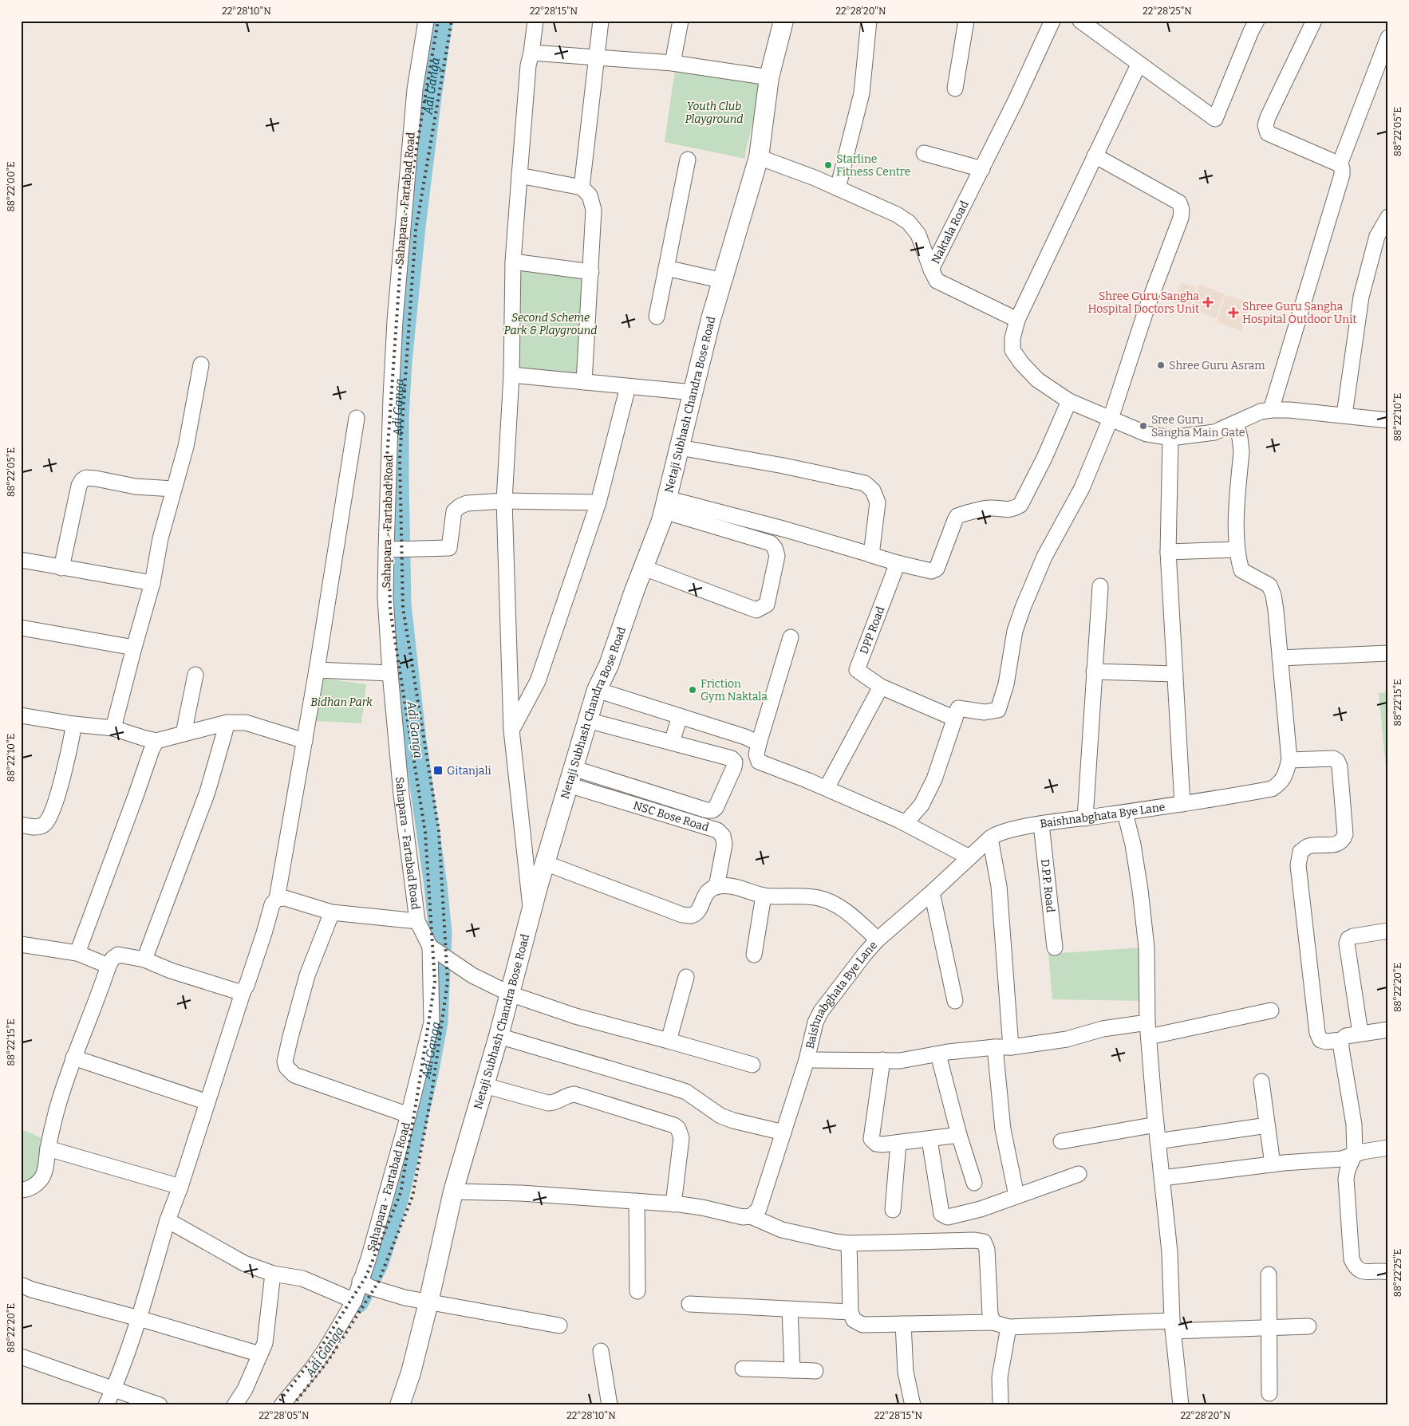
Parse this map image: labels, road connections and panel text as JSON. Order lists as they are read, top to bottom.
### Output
{
  "streets": {
    "main road": ["Netaji Subhash Chandra Bose Road"],
    "street": [
      "Sahapara - Fartabad Road",
      "Naktala Road",
      "DPP Road",
      "Baishnabghata Bye Lane",
      "NSC Bose Road",
      "D.P.P. Road"
    ]
  },
  "crossings": [
    ["Naktala Road", "Netaji Subhash Chandra Bose Road"],
    ["Netaji Subhash Chandra Bose Road", "NSC Bose Road"],
    ["Baishnabghata Bye Lane", "D.P.P. Road"]
  ],
  "water": ["Adi Ganga"],
  "parks": ["Youth Club Playground", "Second Scheme Park & Playground", "Bidhan Park"],
  "places": {
    "other": [
      "Starline Fitness Centre",
      "Shree Guru Asram",
      "Sree Guru Sangha Main Gate",
      "Friction Gym Naktala"
    ],
    "health": ["Shree Guru Sangha Hospital Doctors Unit", "Shree Guru Sangha Hospital Outdoor Unit"],
    "transit": ["Gitanjali"]
  },
  "coordinates": [
    "22°28'10\"N",
    "22°28'15\"N",
    "22°28'20\"N",
    "22°28'25\"N",
    "88°22'05\"E",
    "88°22'00\"E",
    "88°22'10\"E",
    "88°22'15\"E",
    "88°22'20\"E",
    "88°22'25\"E",
    "22°28'05\"N"
  ]
}
